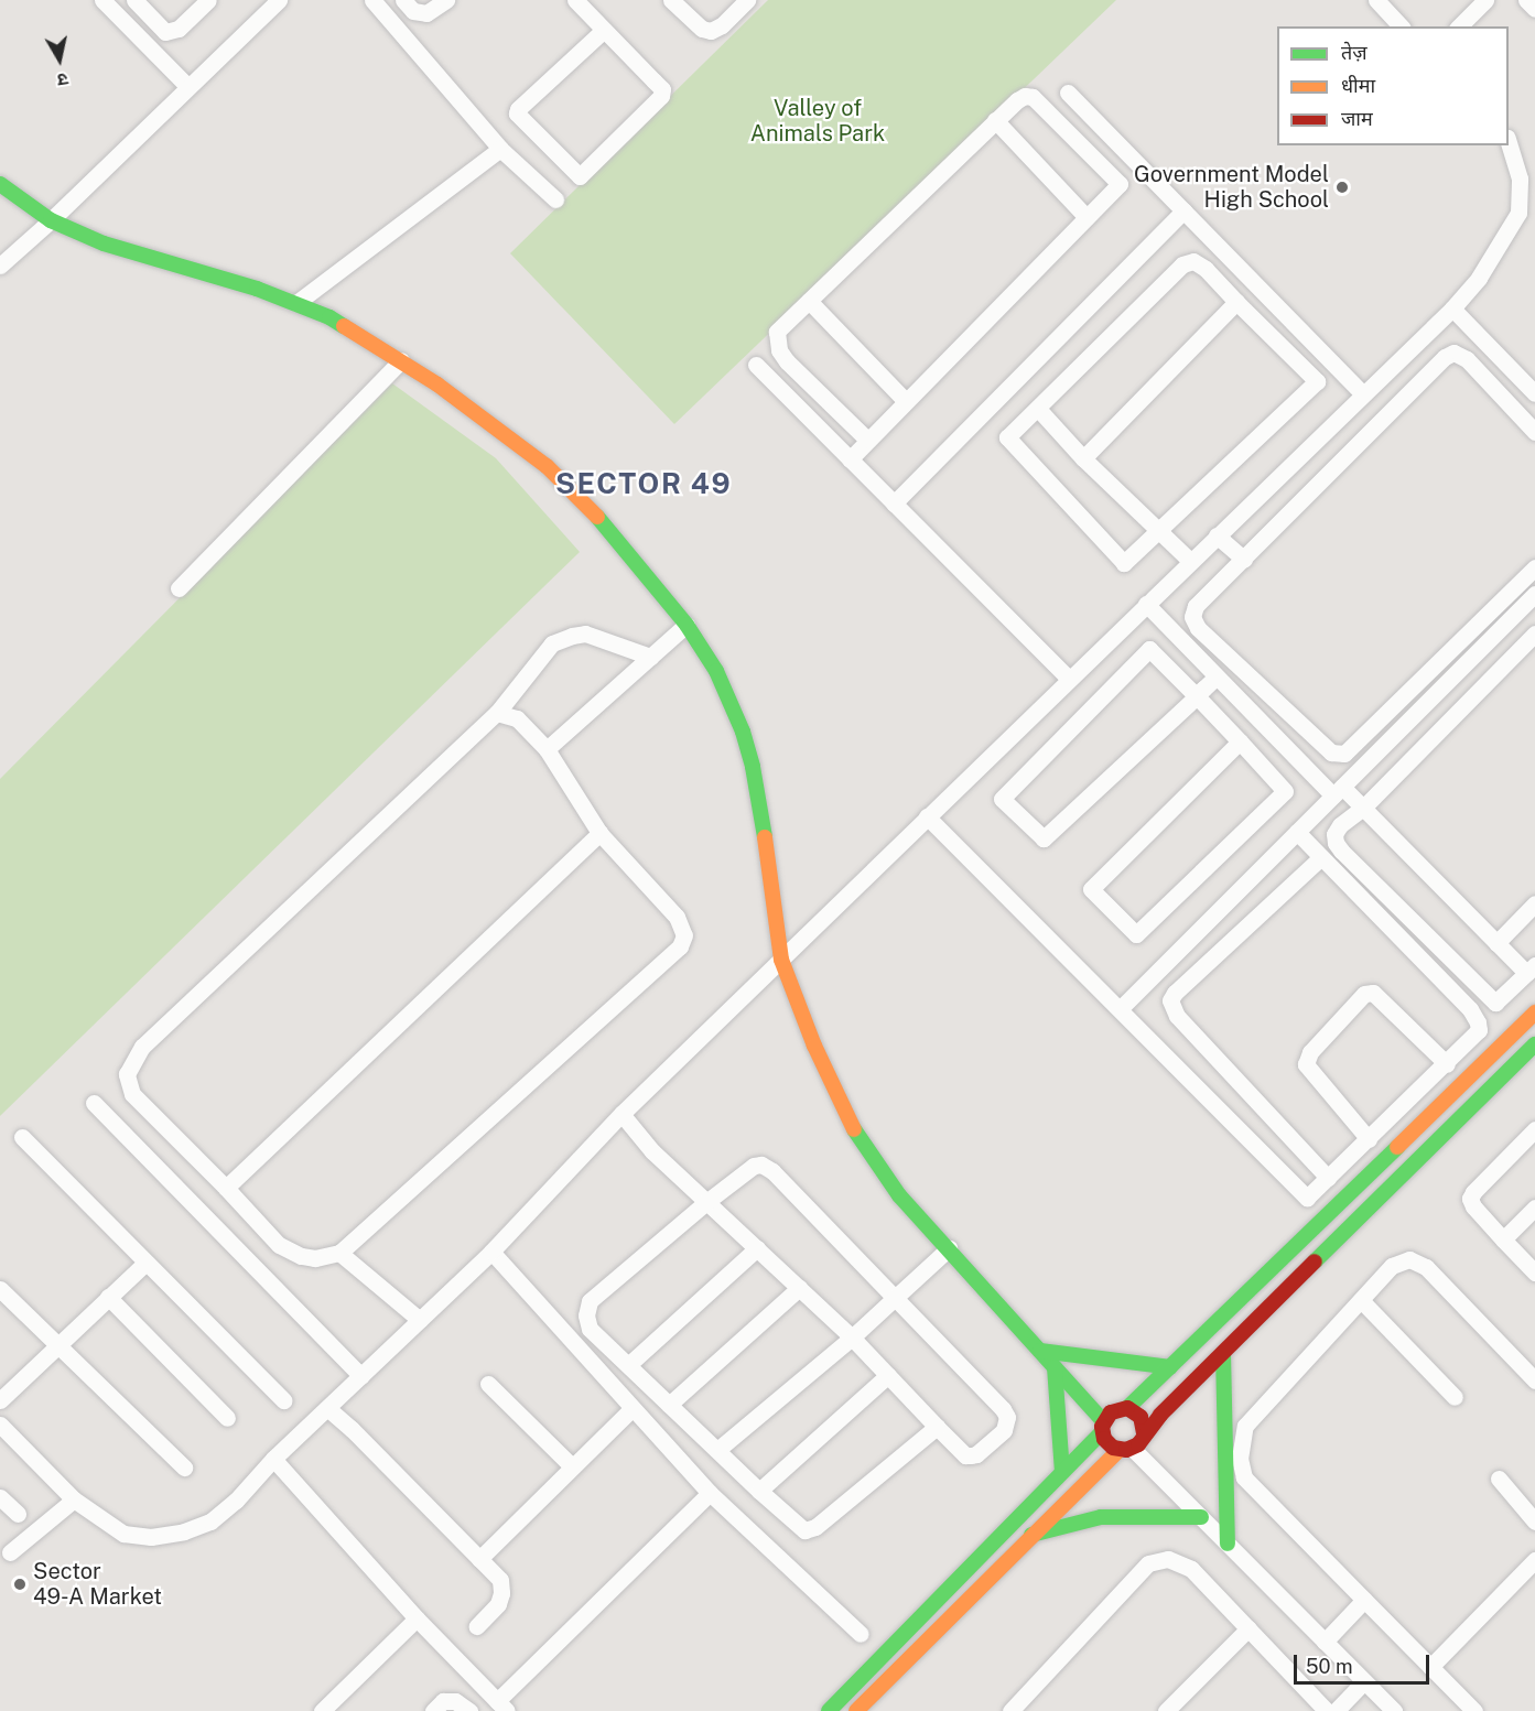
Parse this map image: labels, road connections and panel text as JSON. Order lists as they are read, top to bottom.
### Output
{
  "districts": ["SECTOR 49"],
  "parks": ["Valley of Animals Park"],
  "places": ["Government Model High School", "Sector 49-A Market"],
  "legend": ["तेज़", "धीमा", "जाम"],
  "scale_bar": "50 m",
  "north": "bottom"
}
